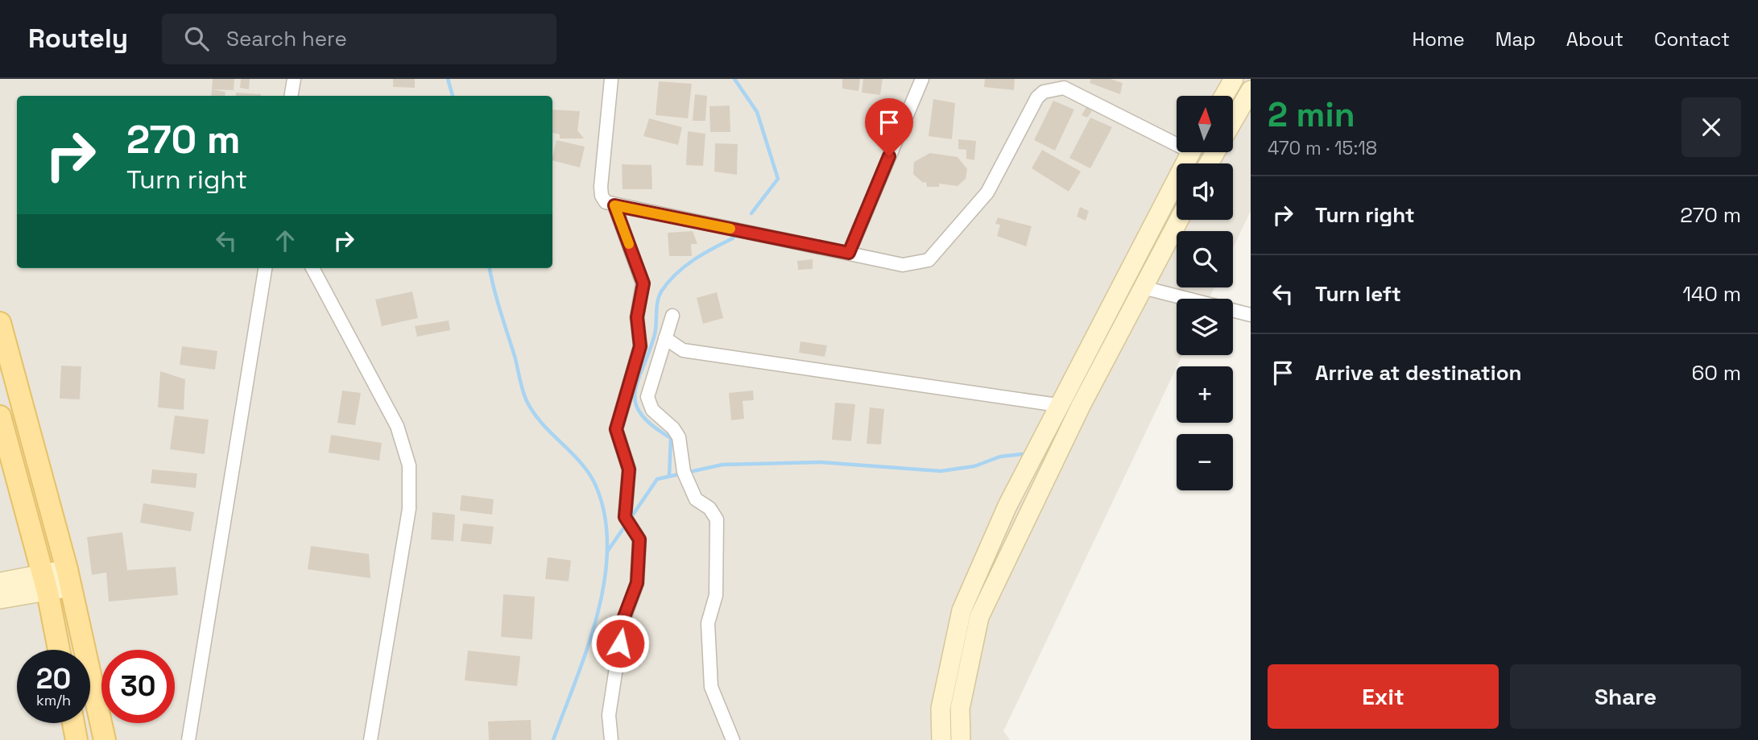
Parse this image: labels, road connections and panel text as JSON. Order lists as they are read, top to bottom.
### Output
{
  "north": "top",
  "page": {
    "header": "Routely",
    "search": "Search here",
    "nav": [
      "Home",
      "Map",
      "About",
      "Contact"
    ],
    "heading": ["2 min", "470 m · 15:18"],
    "map_buttons": ["+", "−"],
    "turn": ["270 m", "Turn right"],
    "list": [
      {
        "name": "Turn right",
        "value": "270 m"
      },
      {
        "name": "Turn left",
        "value": "140 m"
      },
      {
        "name": "Arrive at destination",
        "value": "60 m"
      }
    ],
    "speed": "20 km/h",
    "limit": "30",
    "buttons": ["Exit", "Share"]
  }
}
